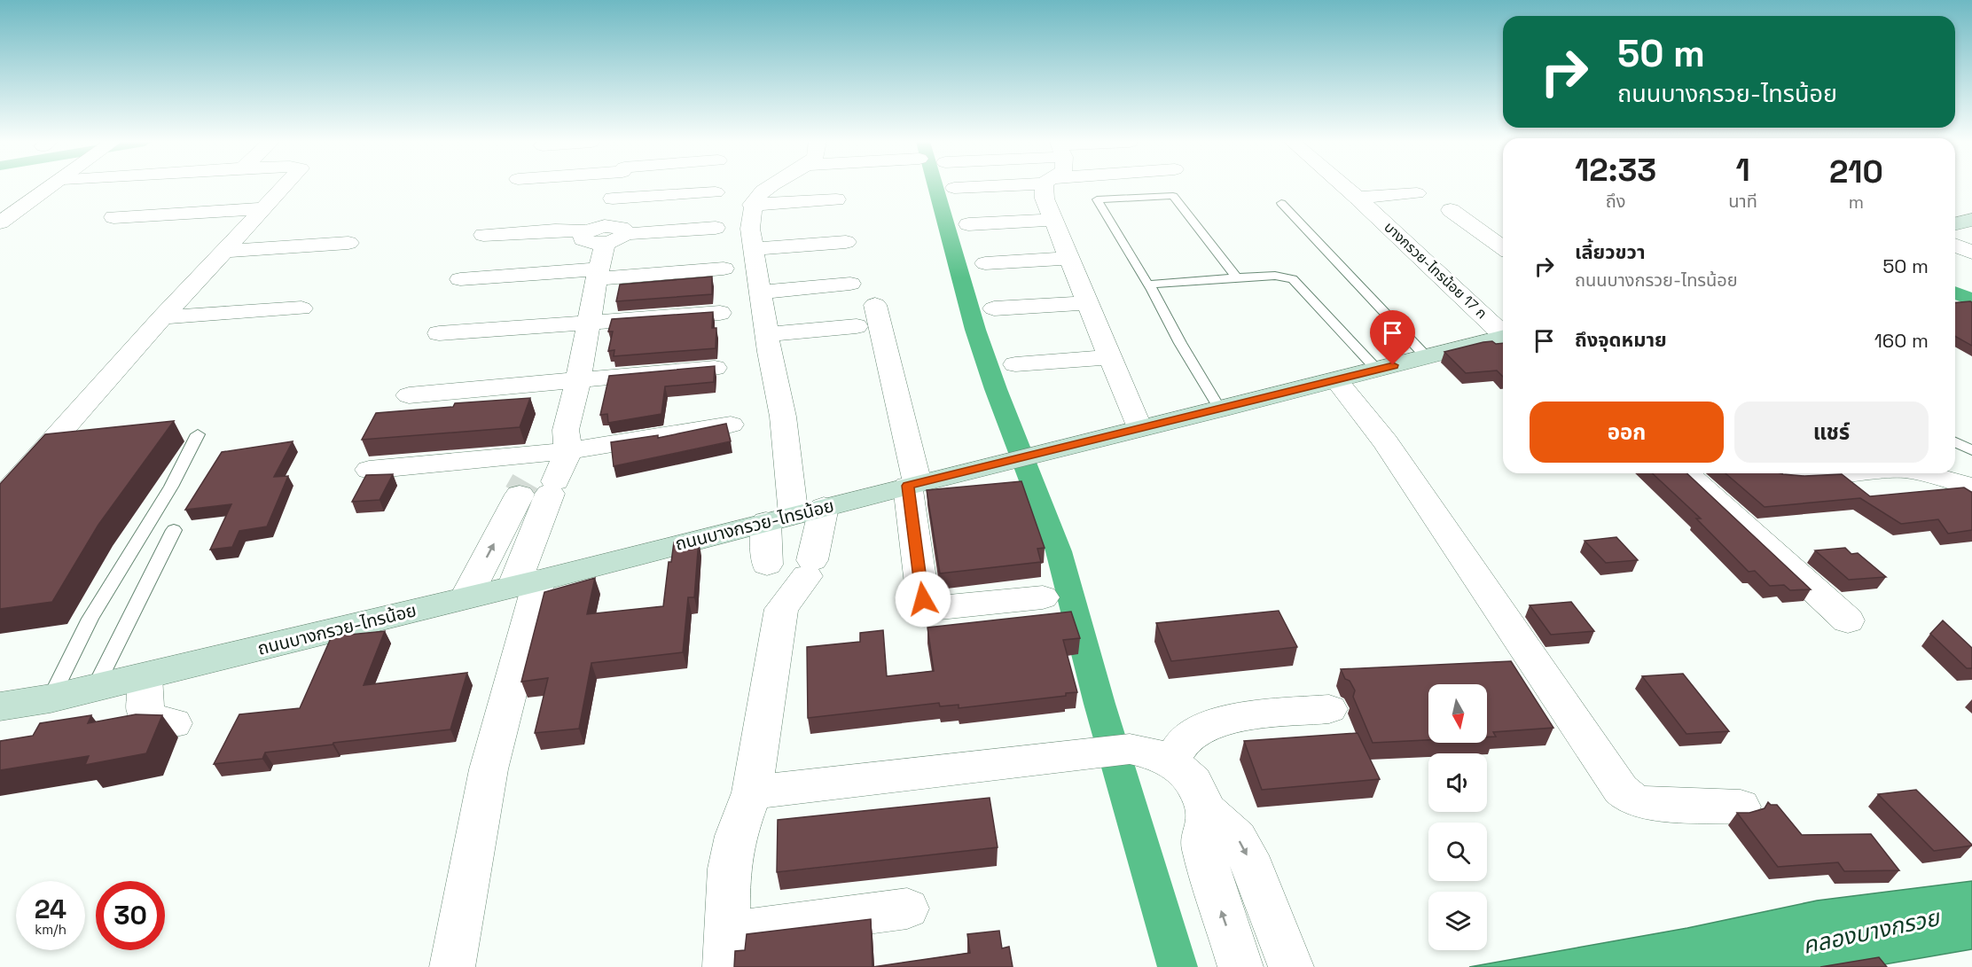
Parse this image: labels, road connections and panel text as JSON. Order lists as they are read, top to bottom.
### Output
{
  "streets": {
    "main road": ["ถนนบางกรวย-ไทรน้อย"],
    "street": ["บางกรวย-ไทรน้อย 17 ก"]
  },
  "crossings": [
    ["บางกรวย-ไทรน้อย 17 ก", "ถนนบางกรวย-ไทรน้อย"]
  ],
  "water": ["คลองบางกรวย"],
  "north": "bottom",
  "page": {
    "turn": ["50 m", "ถนนบางกรวย-ไทรน้อย"],
    "eta": [
      "12:33",
      "ถึง",
      "1",
      "นาที",
      "210",
      "m"
    ],
    "list": [
      {
        "name": "เลี้ยวขวา",
        "note": "ถนนบางกรวย-ไทรน้อย",
        "value": "50 m"
      },
      {
        "name": "ถึงจุดหมาย",
        "value": "160 m"
      }
    ],
    "buttons": ["ออก", "แชร์"],
    "speed": "24 km/h",
    "limit": "30"
  }
}
